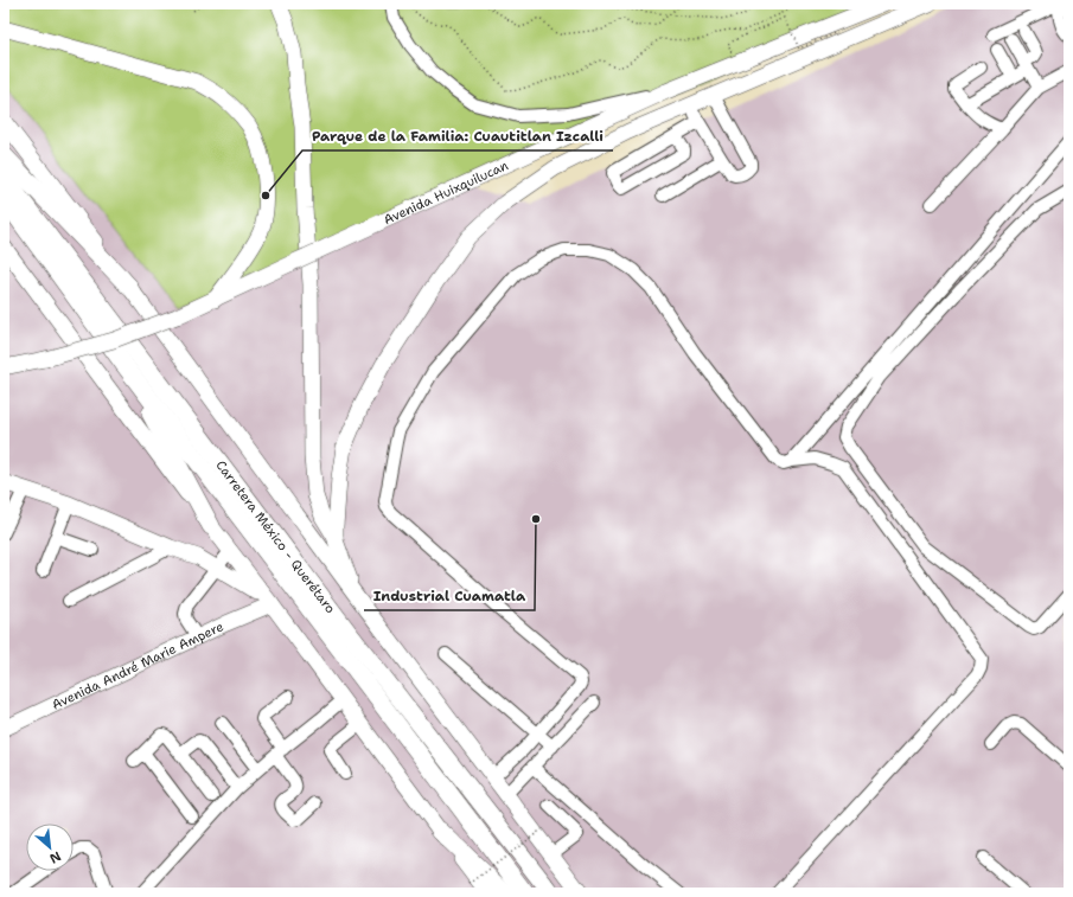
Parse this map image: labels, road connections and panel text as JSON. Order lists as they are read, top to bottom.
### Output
{
  "streets": {
    "highway": ["Carretera México - Querétaro"],
    "main road": ["Avenida Huixquilucan", "Avenida André Marie Ampere"]
  },
  "places": ["Parque de la Familia: Cuautitlan Izcalli", "Industrial Cuamatla"],
  "north": "bottom right"
}
